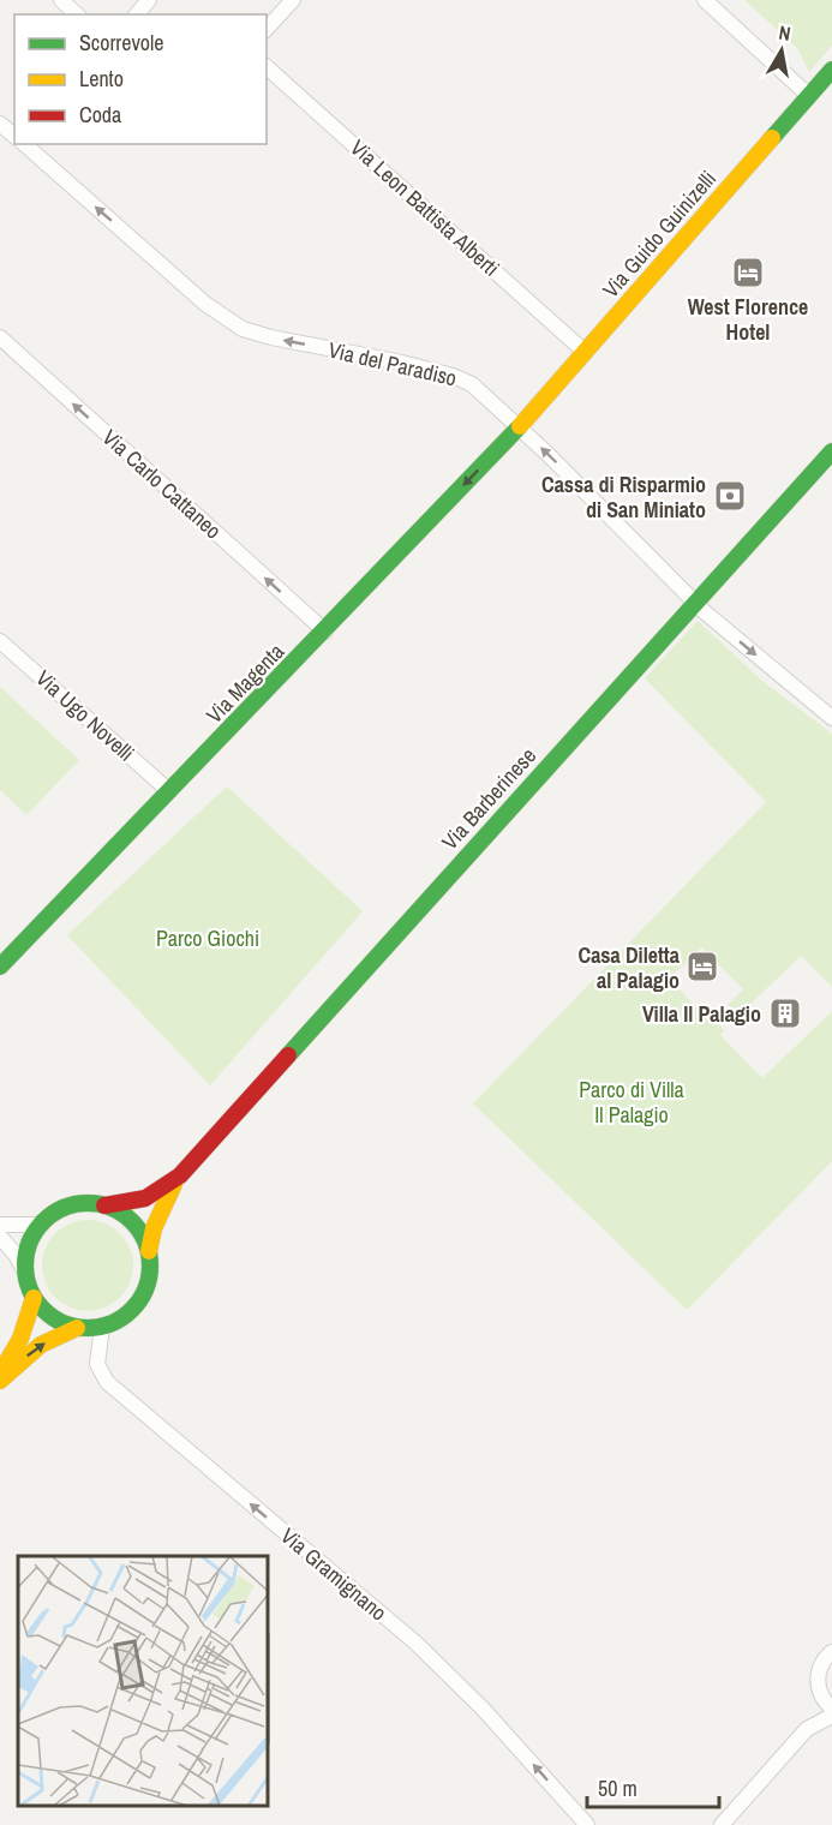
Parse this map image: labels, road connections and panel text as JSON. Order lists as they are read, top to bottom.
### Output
{
  "streets": {
    "main road": ["Via Guido Guinizelli", "Via Magenta", "Via Barberinese"],
    "street": [
      "Via Leon Battista Alberti",
      "Via del Paradiso",
      "Via Carlo Cattaneo",
      "Via Ugo Novelli",
      "Via Gramignano"
    ]
  },
  "crossings": [
    ["Via Leon Battista Alberti", "Via Guido Guinizelli"],
    ["Via Guido Guinizelli", "Via del Paradiso"],
    ["Via Guido Guinizelli", "Via Magenta"],
    ["Via del Paradiso", "Via Magenta"],
    ["Via del Paradiso", "Via Barberinese"],
    ["Via Carlo Cattaneo", "Via Magenta"],
    ["Via Magenta", "Via Ugo Novelli"],
    ["Via Barberinese", "Via Gramignano"]
  ],
  "one_way": ["Via Carlo Cattaneo", "Via Magenta", "Via Gramignano"],
  "parks": ["Parco Giochi", "Parco di Villa Il Palagio"],
  "places": {
    "hotel": ["West Florence Hotel", "Casa Diletta al Palagio"],
    "bank": ["Cassa di Risparmio di San Miniato"],
    "building": ["Villa Il Palagio"]
  },
  "legend": ["Scorrevole", "Lento", "Coda"],
  "scale_bar": "50 m",
  "north": "top"
}
